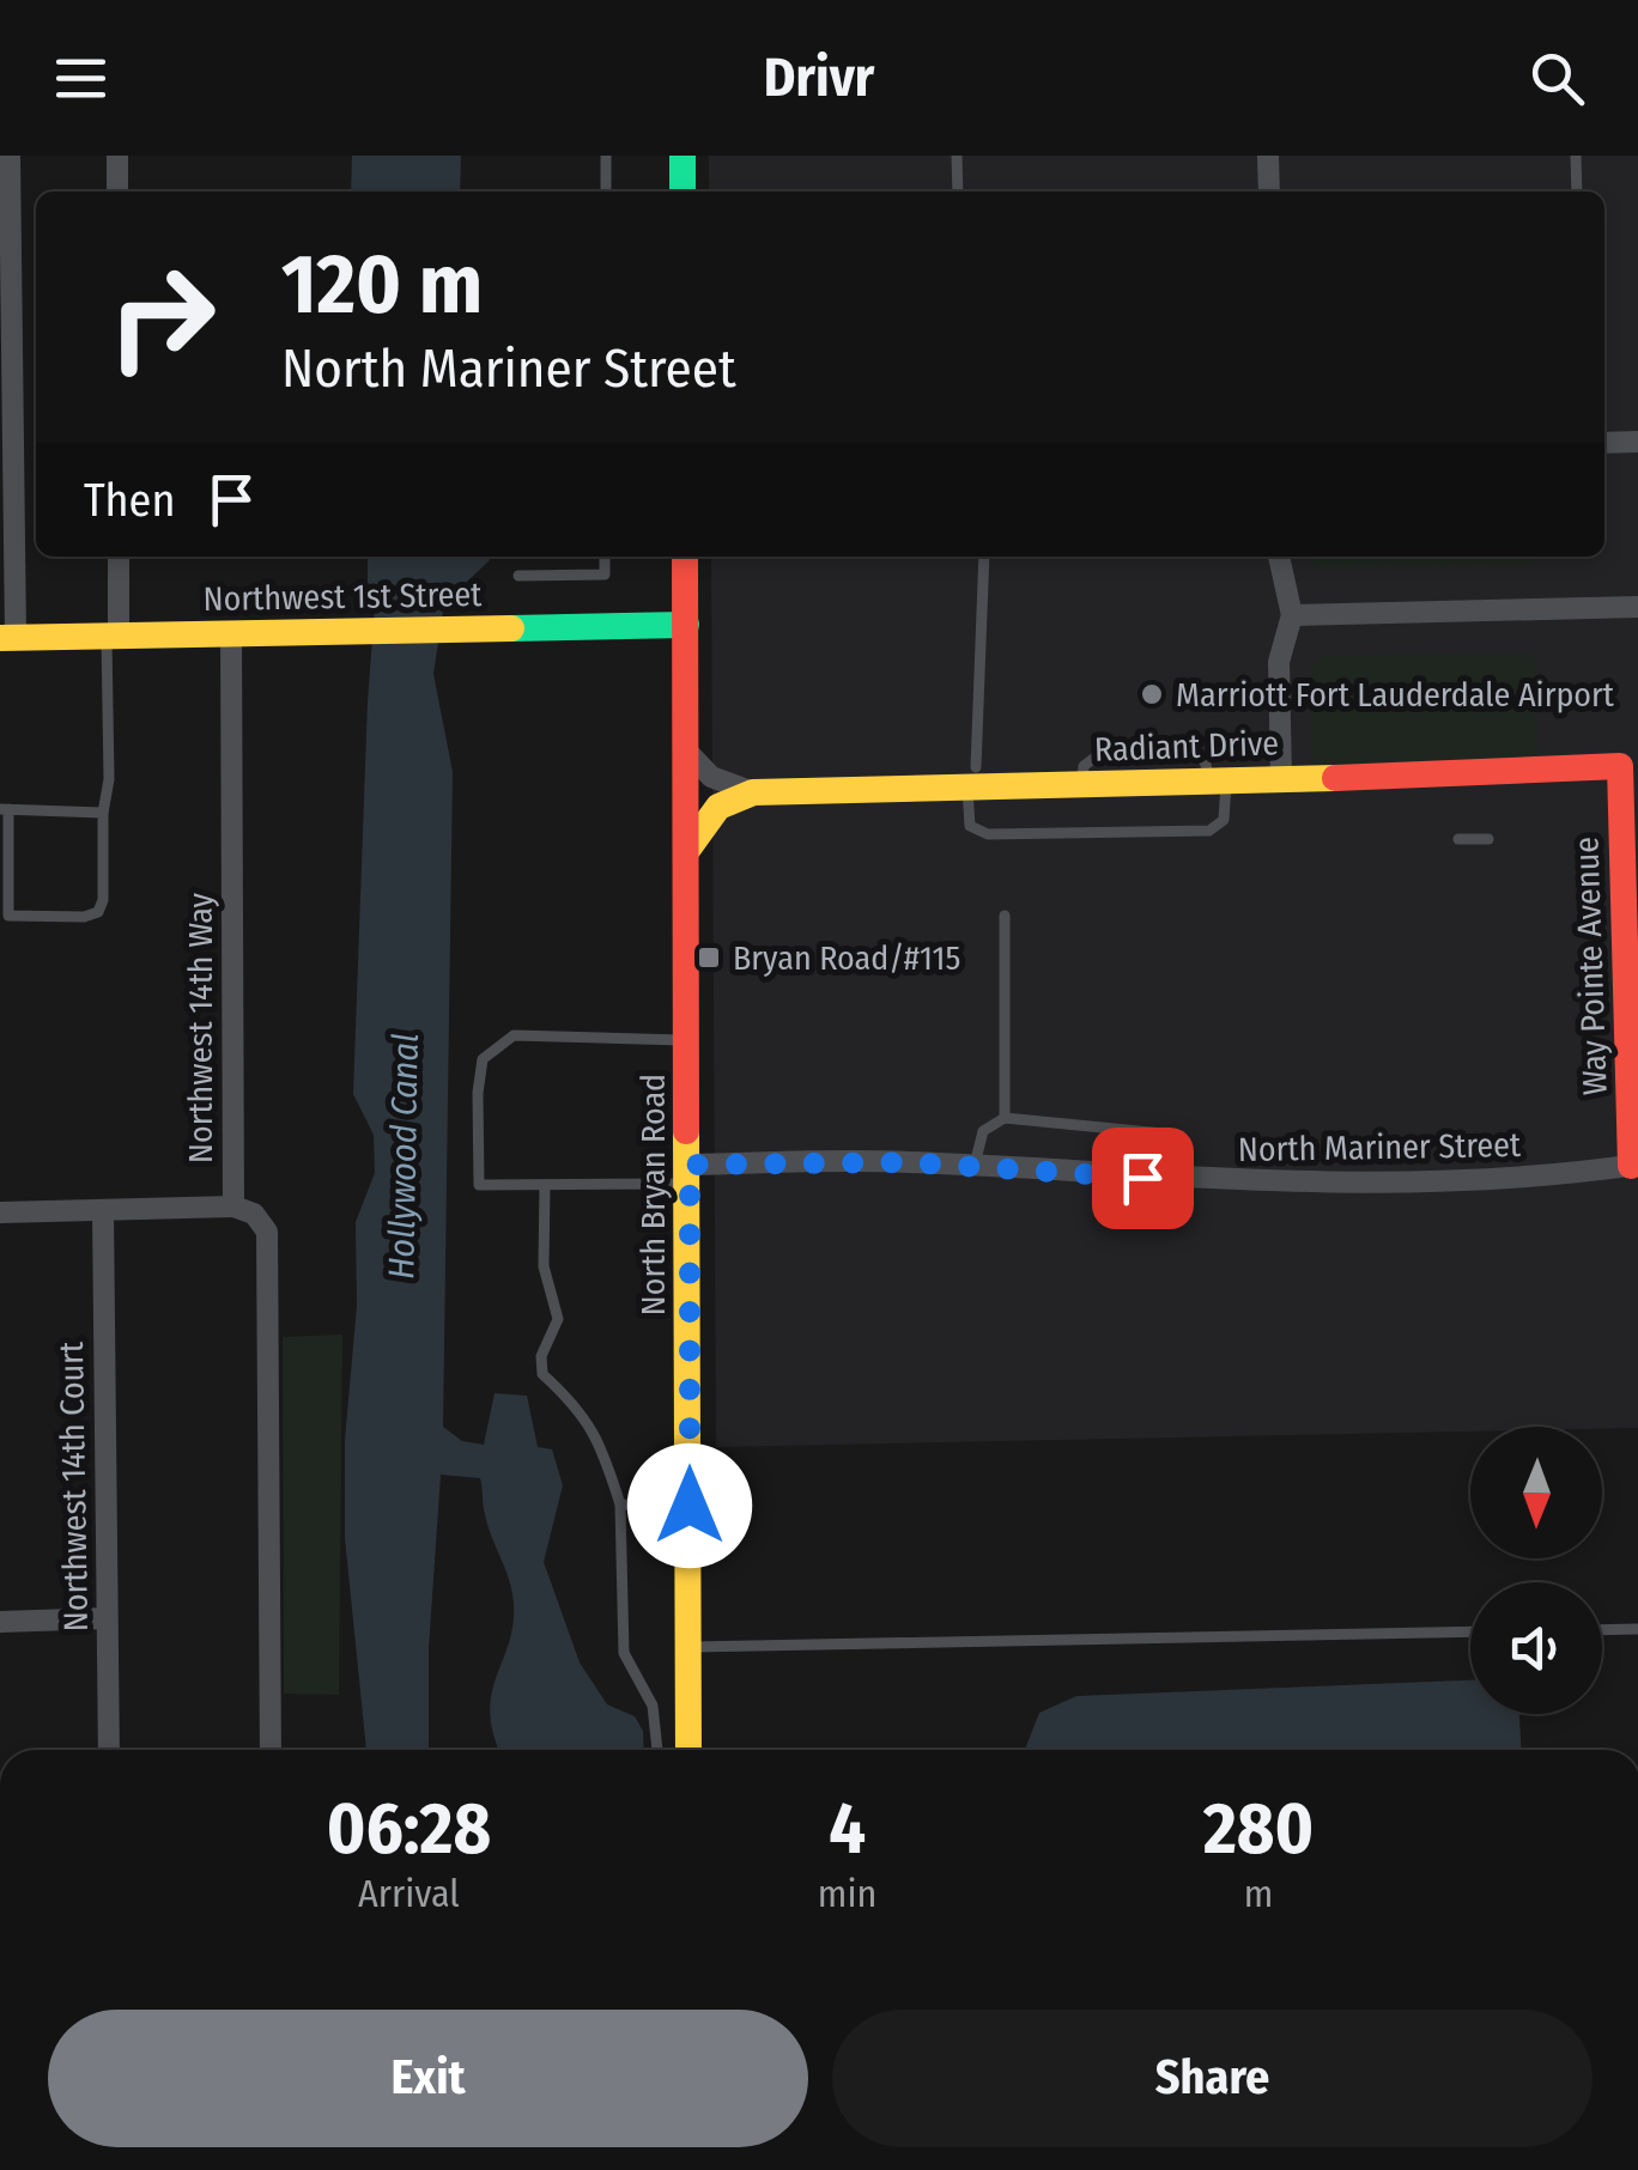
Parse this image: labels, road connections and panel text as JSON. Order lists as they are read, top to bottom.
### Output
{
  "streets": {
    "street": [
      "Northwest 1st Street",
      "Radiant Drive",
      "Way Pointe Avenue",
      "Northwest 14th Way",
      "North Mariner Street",
      "North Bryan Road",
      "Northwest 14th Court"
    ]
  },
  "crossings": [
    ["Northwest 1st Street", "Northwest 14th Way"],
    ["Northwest 1st Street", "North Bryan Road"],
    ["Radiant Drive", "Way Pointe Avenue"],
    ["Radiant Drive", "North Bryan Road"],
    ["Way Pointe Avenue", "North Mariner Street"],
    ["North Mariner Street", "North Bryan Road"]
  ],
  "water": ["Hollywood Canal"],
  "places": {
    "other": ["Marriott Fort Lauderdale Airport"],
    "transit": ["Bryan Road/#115"]
  },
  "north": "bottom",
  "page": {
    "header": "Drivr",
    "turn": ["120 m", "North Mariner Street"],
    "then": "Then",
    "eta": [
      "06:28",
      "Arrival",
      "4",
      "min",
      "280",
      "m"
    ],
    "buttons": ["Exit", "Share"]
  }
}
